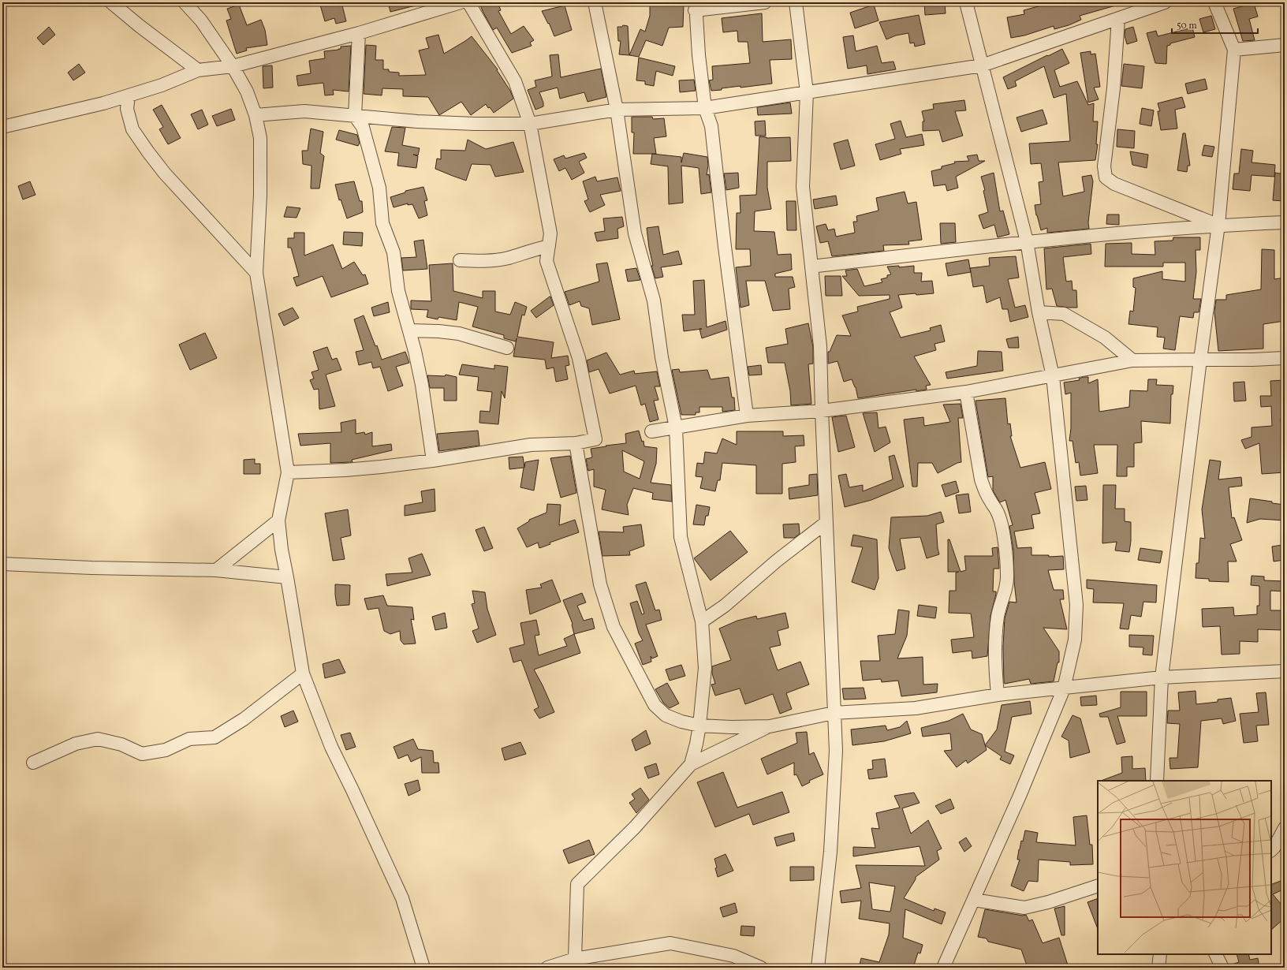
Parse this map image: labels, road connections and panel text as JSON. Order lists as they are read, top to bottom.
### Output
{
  "scale_bar": "50 m"
}
